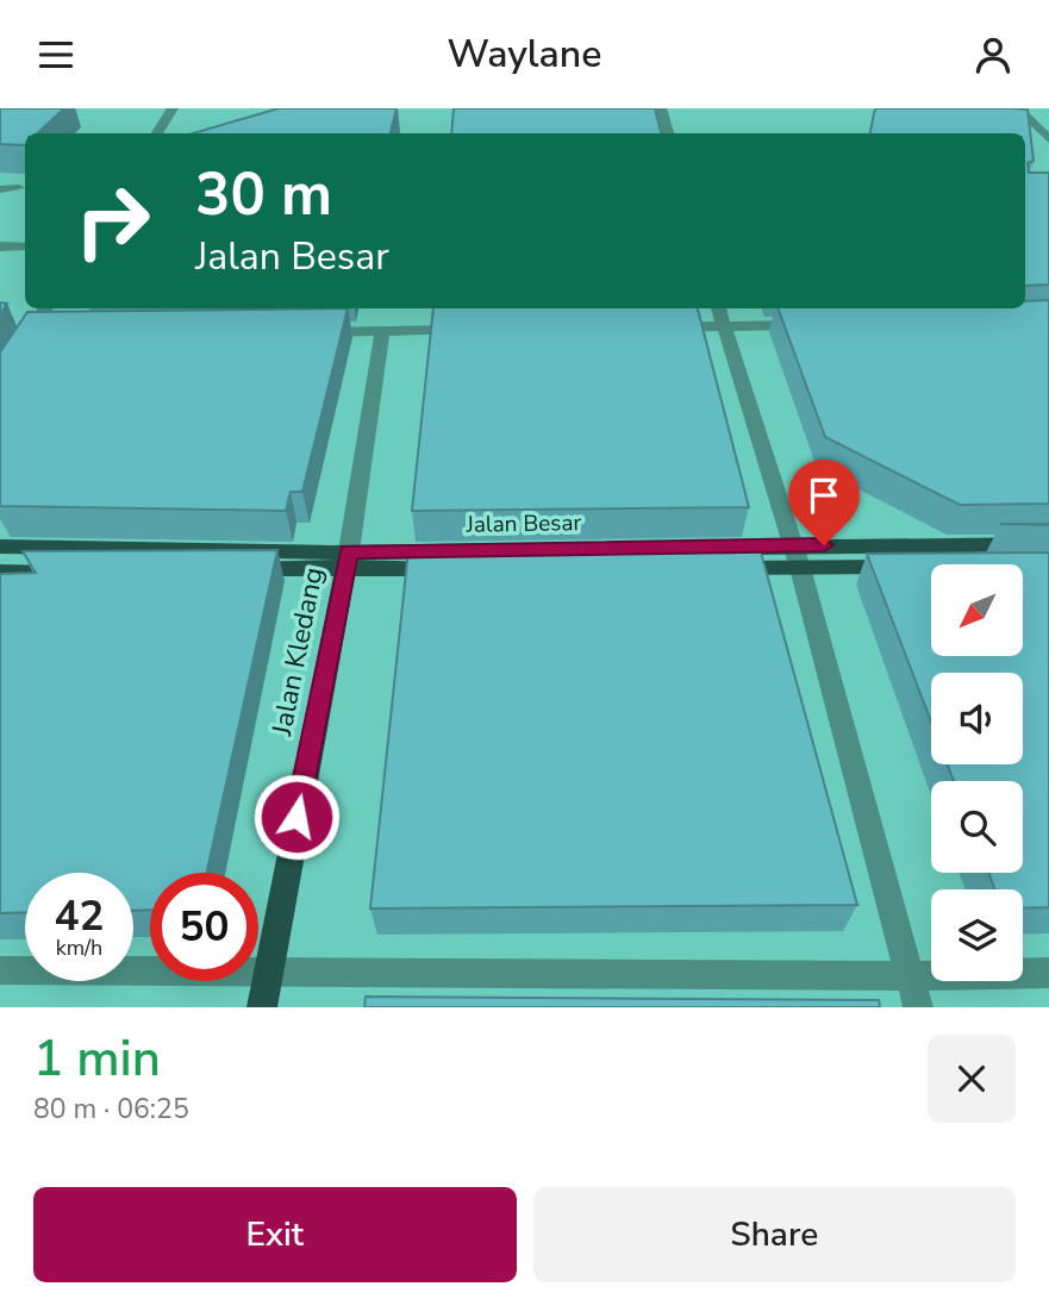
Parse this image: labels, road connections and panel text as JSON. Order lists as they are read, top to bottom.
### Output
{
  "streets": {
    "main road": ["Jalan Besar", "Jalan Kledang"]
  },
  "crossings": [
    ["Jalan Besar", "Jalan Kledang"]
  ],
  "north": "bottom left",
  "page": {
    "header": "Waylane",
    "turn": ["30 m", "Jalan Besar"],
    "speed": "42 km/h",
    "limit": "50",
    "heading": ["1 min", "80 m · 06:25"],
    "buttons": ["Exit", "Share"]
  }
}
